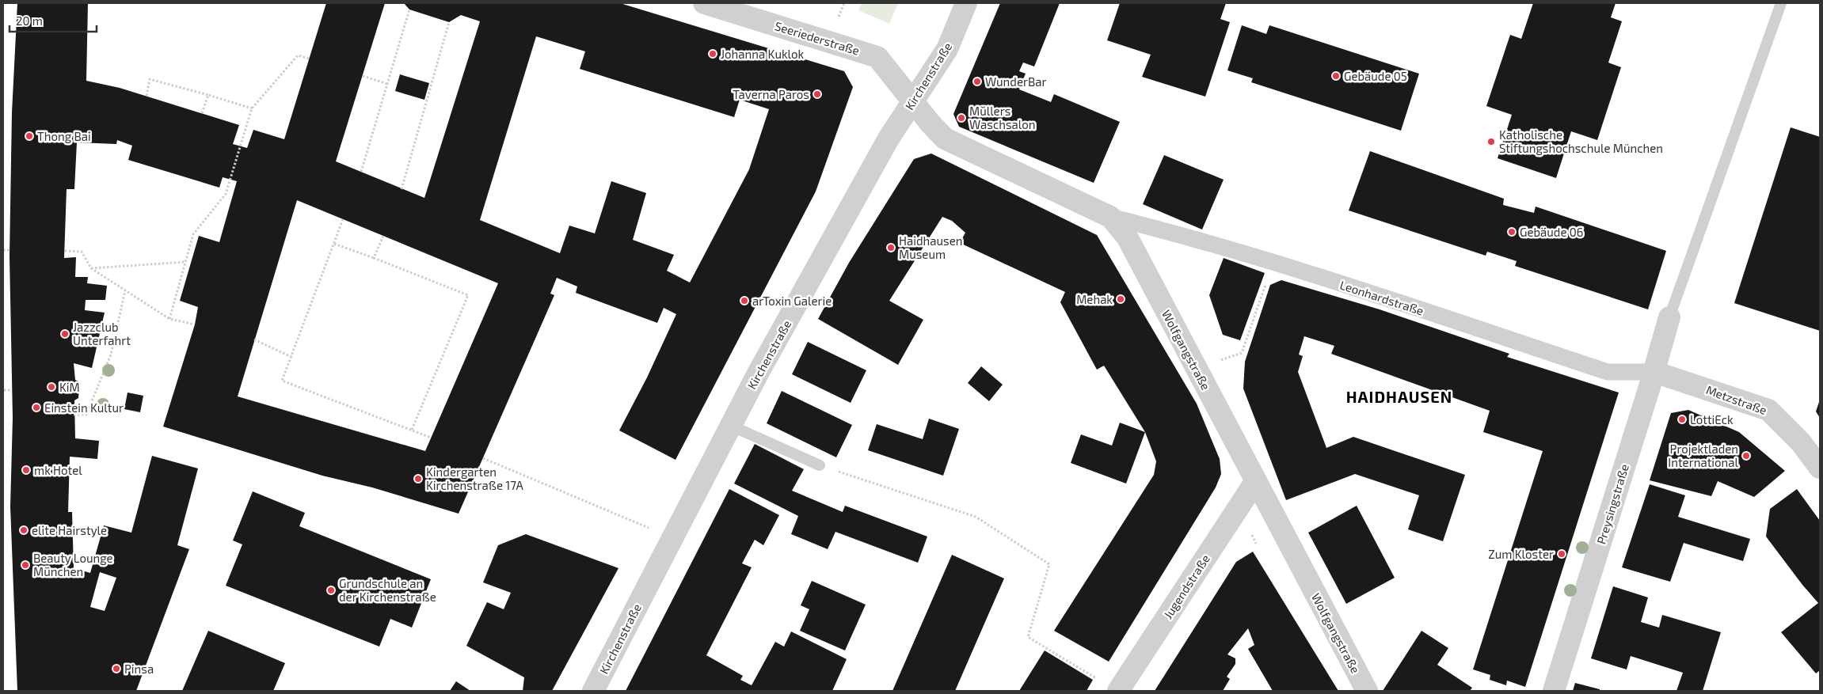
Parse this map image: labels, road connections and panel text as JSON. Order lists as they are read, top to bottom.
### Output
{
  "streets": {
    "street": [
      "Seeriederstraße",
      "Kirchenstraße",
      "Leonhardstraße",
      "Wolfgangstraße",
      "Metzstraße",
      "Preysingstraße",
      "Jugendstraße"
    ]
  },
  "crossings": [
    ["Seeriederstraße", "Kirchenstraße"],
    ["Seeriederstraße", "Wolfgangstraße"],
    ["Kirchenstraße", "Wolfgangstraße"],
    ["Leonhardstraße", "Wolfgangstraße"],
    ["Leonhardstraße", "Metzstraße"],
    ["Leonhardstraße", "Preysingstraße"],
    ["Wolfgangstraße", "Jugendstraße"],
    ["Metzstraße", "Preysingstraße"]
  ],
  "districts": ["HAIDHAUSEN"],
  "places": [
    "Johanna Kuklok",
    "Gebäude 05",
    "WunderBar",
    "Taverna Paros",
    "Müllers Waschsalon",
    "Thong Bai",
    "Katholische Stiftungshochschule München",
    "Gebäude 06",
    "Haidhausen Museum",
    "Mehak",
    "arToxin Galerie",
    "Jazzclub Unterfahrt",
    "KiM",
    "Einstein Kultur",
    "LottiEck",
    "Projektladen International",
    "mk Hotel",
    "Kindergarten Kirchenstraße 17A",
    "elite Hairstyle",
    "Zum Kloster",
    "Beauty Lounge München",
    "Grundschule an der Kirchenstraße",
    "Pinsa"
  ],
  "scale_bar": "20 m"
}
